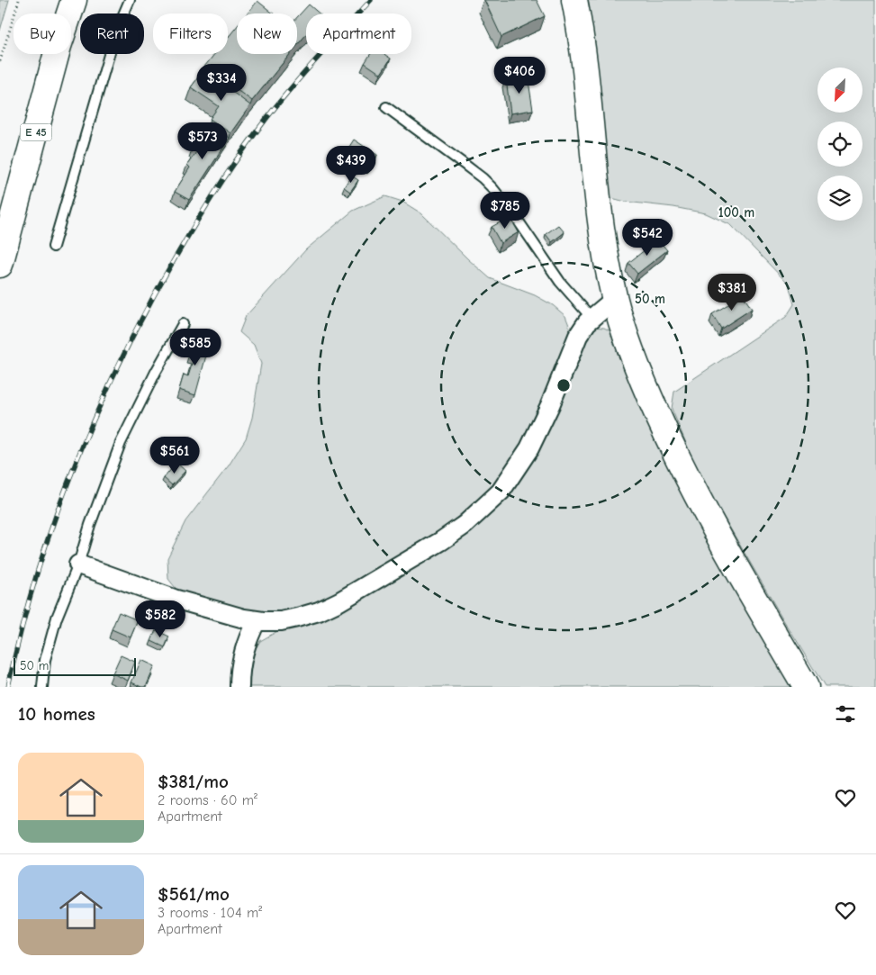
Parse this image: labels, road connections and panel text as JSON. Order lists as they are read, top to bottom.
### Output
{
  "streets": {
    "main road": ["E 45"]
  },
  "scale_bar": "50 m",
  "north": "bottom left",
  "page": {
    "chip": [
      "Buy",
      "Rent",
      "Filters",
      "New",
      "Apartment"
    ],
    "price": [
      "$406",
      "$334",
      "$573",
      "$439",
      "$785",
      "$542",
      "$381",
      "$585",
      "$561",
      "$582"
    ],
    "scale": "50 m",
    "heading": "10 homes",
    "list": [
      {
        "name": "$381/mo",
        "note": "2 rooms · 60 m² · Apartment"
      },
      {
        "name": "$561/mo",
        "note": "3 rooms · 104 m² · Apartment"
      }
    ]
  },
  "rings": ["100 m", "50 m"]
}
